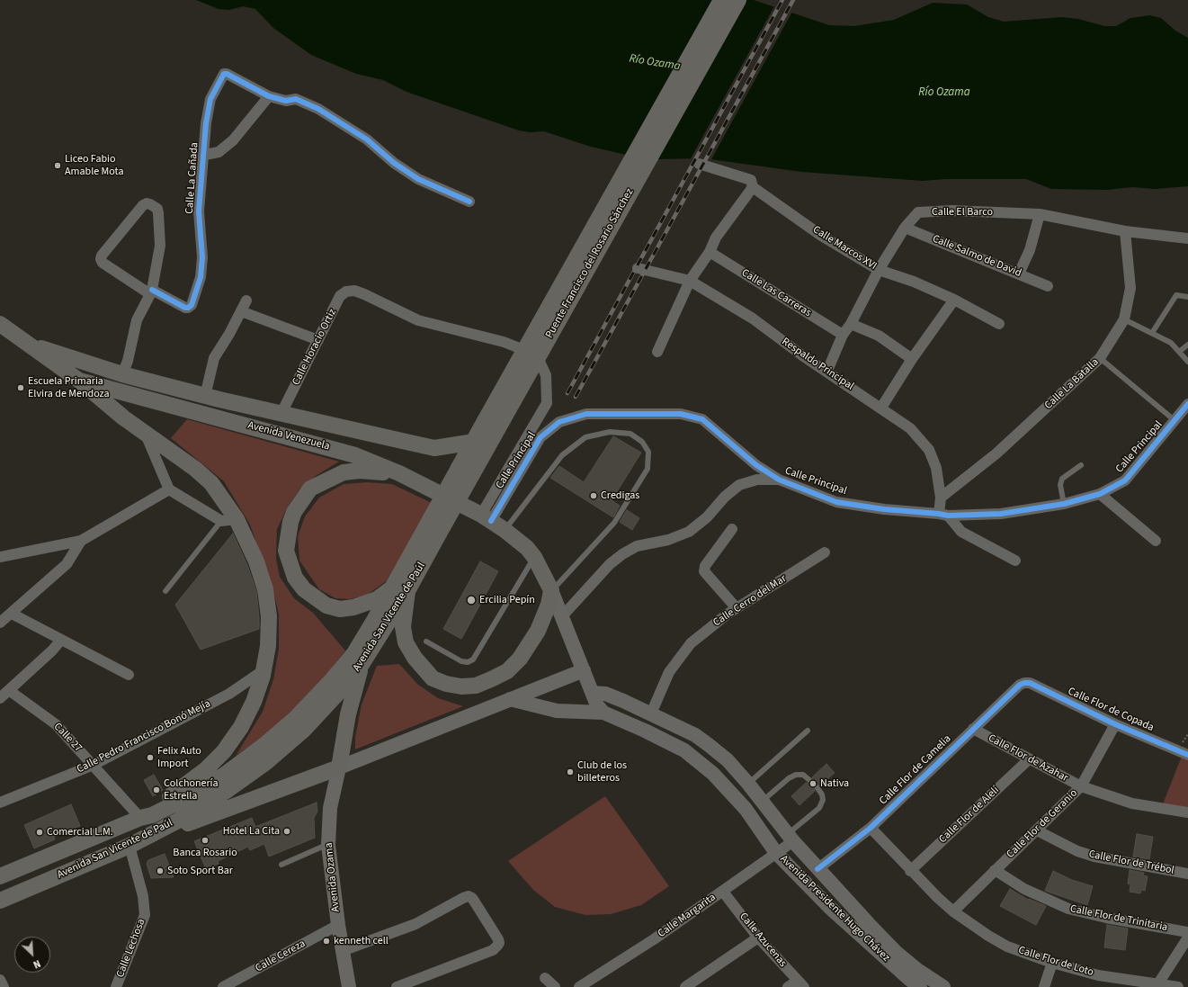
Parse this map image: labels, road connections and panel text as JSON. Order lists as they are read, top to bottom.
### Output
{
  "streets": {
    "main road": [
      "Puente Francisco del Rosario Sánchez",
      "Avenida Venezuela",
      "Avenida San Vicente de Paúl",
      "Avenida Ozama",
      "Avenida Presidente Hugo Chávez"
    ],
    "street": [
      "Calle La Cañada",
      "Calle El Barco",
      "Calle Marcos XVI",
      "Calle Salmo de David",
      "Calle Las Carreras",
      "Calle Horacio Ortiz",
      "Respaldo Principal",
      "Calle La Batalla",
      "Calle Principal",
      "Calle Cerro del Mar",
      "Calle Flor de Copada",
      "Calle Pedro Francisco Bonó Mejía",
      "Calle 27",
      "Calle Flor de Azahar",
      "Calle Flor de Camelia",
      "Calle Flor de Alelí",
      "Calle Flor de Geranio",
      "Calle Flor de Trébol",
      "Calle Margarita",
      "Calle Flor de Trinitaria",
      "Calle Azucenas",
      "Calle Lechosa",
      "Calle Cereza",
      "Calle Flor de Loto"
    ]
  },
  "crossings": [
    ["Calle El Barco", "Calle Marcos XVI"],
    ["Calle El Barco", "Calle Salmo de David"],
    ["Calle El Barco", "Calle Las Carreras"],
    ["Calle El Barco", "Respaldo Principal"],
    ["Calle El Barco", "Calle La Batalla"],
    ["Puente Francisco del Rosario Sánchez", "Avenida San Vicente de Paúl"],
    ["Calle Horacio Ortiz", "Avenida Venezuela"],
    ["Calle Horacio Ortiz", "Calle Principal"],
    ["Respaldo Principal", "Calle La Batalla"],
    ["Respaldo Principal", "Calle Principal"],
    ["Avenida Venezuela", "Calle Principal"],
    ["Calle Cerro del Mar", "Avenida Presidente Hugo Chávez"],
    ["Avenida San Vicente de Paúl", "Calle 27"],
    ["Avenida San Vicente de Paúl", "Calle Lechosa"],
    ["Calle Flor de Copada", "Calle Flor de Camelia"],
    ["Calle Flor de Copada", "Calle Flor de Geranio"],
    ["Calle Pedro Francisco Bonó Mejía", "Calle 27"],
    ["Calle Flor de Azahar", "Calle Flor de Camelia"],
    ["Calle Flor de Azahar", "Calle Flor de Alelí"],
    ["Calle Flor de Azahar", "Calle Flor de Geranio"],
    ["Calle Flor de Camelia", "Avenida Presidente Hugo Chávez"],
    ["Calle Flor de Camelia", "Calle Flor de Loto"],
    ["Calle Flor de Alelí", "Calle Flor de Loto"],
    ["Calle Flor de Geranio", "Calle Flor de Trébol"],
    ["Calle Flor de Geranio", "Calle Flor de Trinitaria"],
    ["Calle Flor de Geranio", "Calle Flor de Loto"],
    ["Avenida Ozama", "Calle Cereza"],
    ["Avenida Presidente Hugo Chávez", "Calle Margarita"],
    ["Calle Margarita", "Calle Azucenas"]
  ],
  "water": ["Río Ozama"],
  "places": [
    "Liceo Fabio Amable Mota",
    "Escuela Primaria Elvira de Mendoza",
    "Credigas",
    "Ercilia Pepín",
    "Felix Auto Import",
    "Club de los billeteros",
    "Nativa",
    "Colchonería Estrella",
    "Hotel La Cita",
    "Comercial L.M.",
    "Banca Rosario",
    "Soto Sport Bar",
    "kenneth cell"
  ],
  "north": "bottom right"
}
